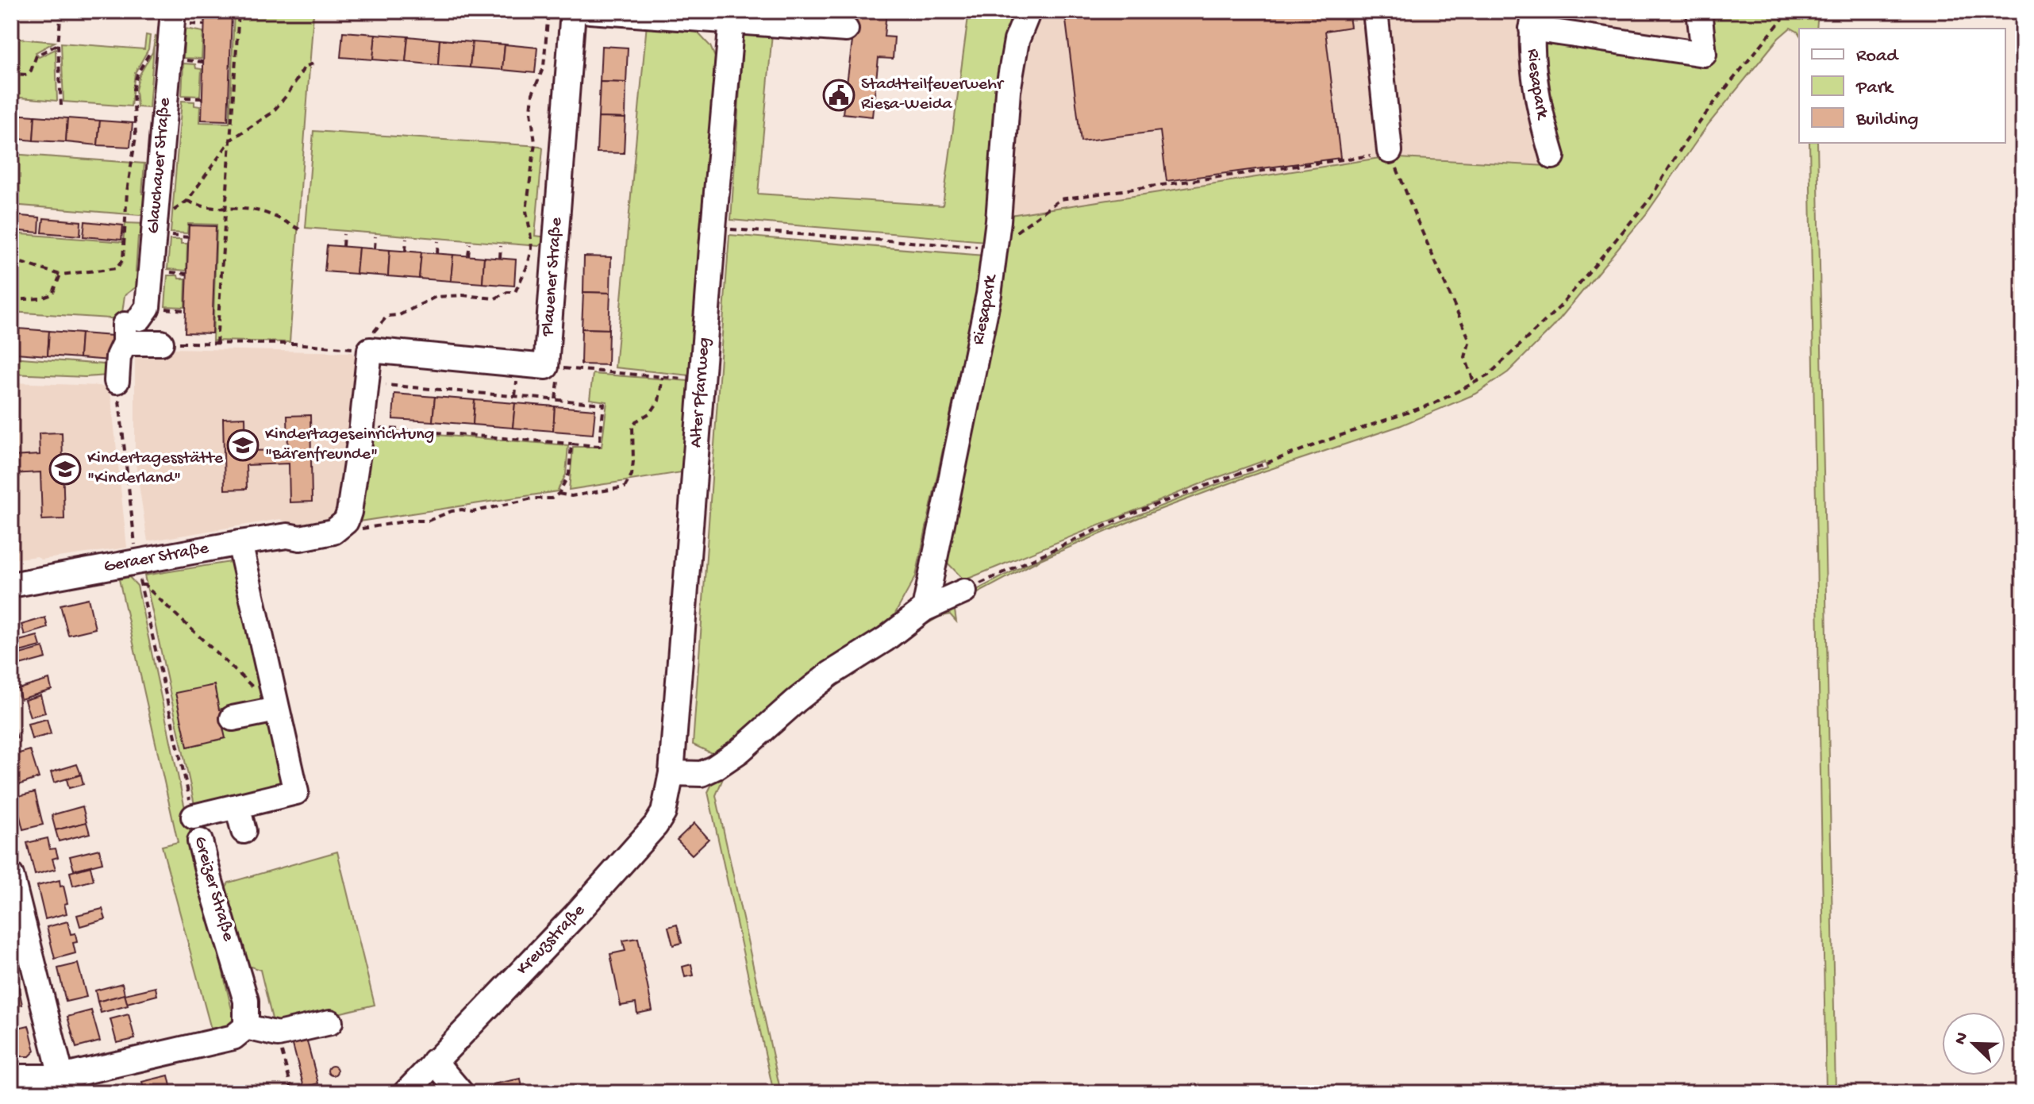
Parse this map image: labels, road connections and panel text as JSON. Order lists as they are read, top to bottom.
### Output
{
  "streets": {
    "street": [
      "Riesapark",
      "Glauchauer Straße",
      "Plauener Straße",
      "Alter Pfarrweg",
      "Geraer Straße",
      "Greizer Straße",
      "Kreuzstraße"
    ]
  },
  "crossings": [
    ["Glauchauer Straße", "Greizer Straße"],
    ["Alter Pfarrweg", "Kreuzstraße"],
    ["Geraer Straße", "Greizer Straße"]
  ],
  "places": {
    "public building": ["Stadtteilfeuerwehr Riesa-Weida"],
    "school or university": ["Kindertageseinrichtung \"Bärenfreunde\"", "Kindertagesstätte \"Kinderland\""]
  },
  "legend": ["Road", "Park", "Building"],
  "north": "top left"
}
